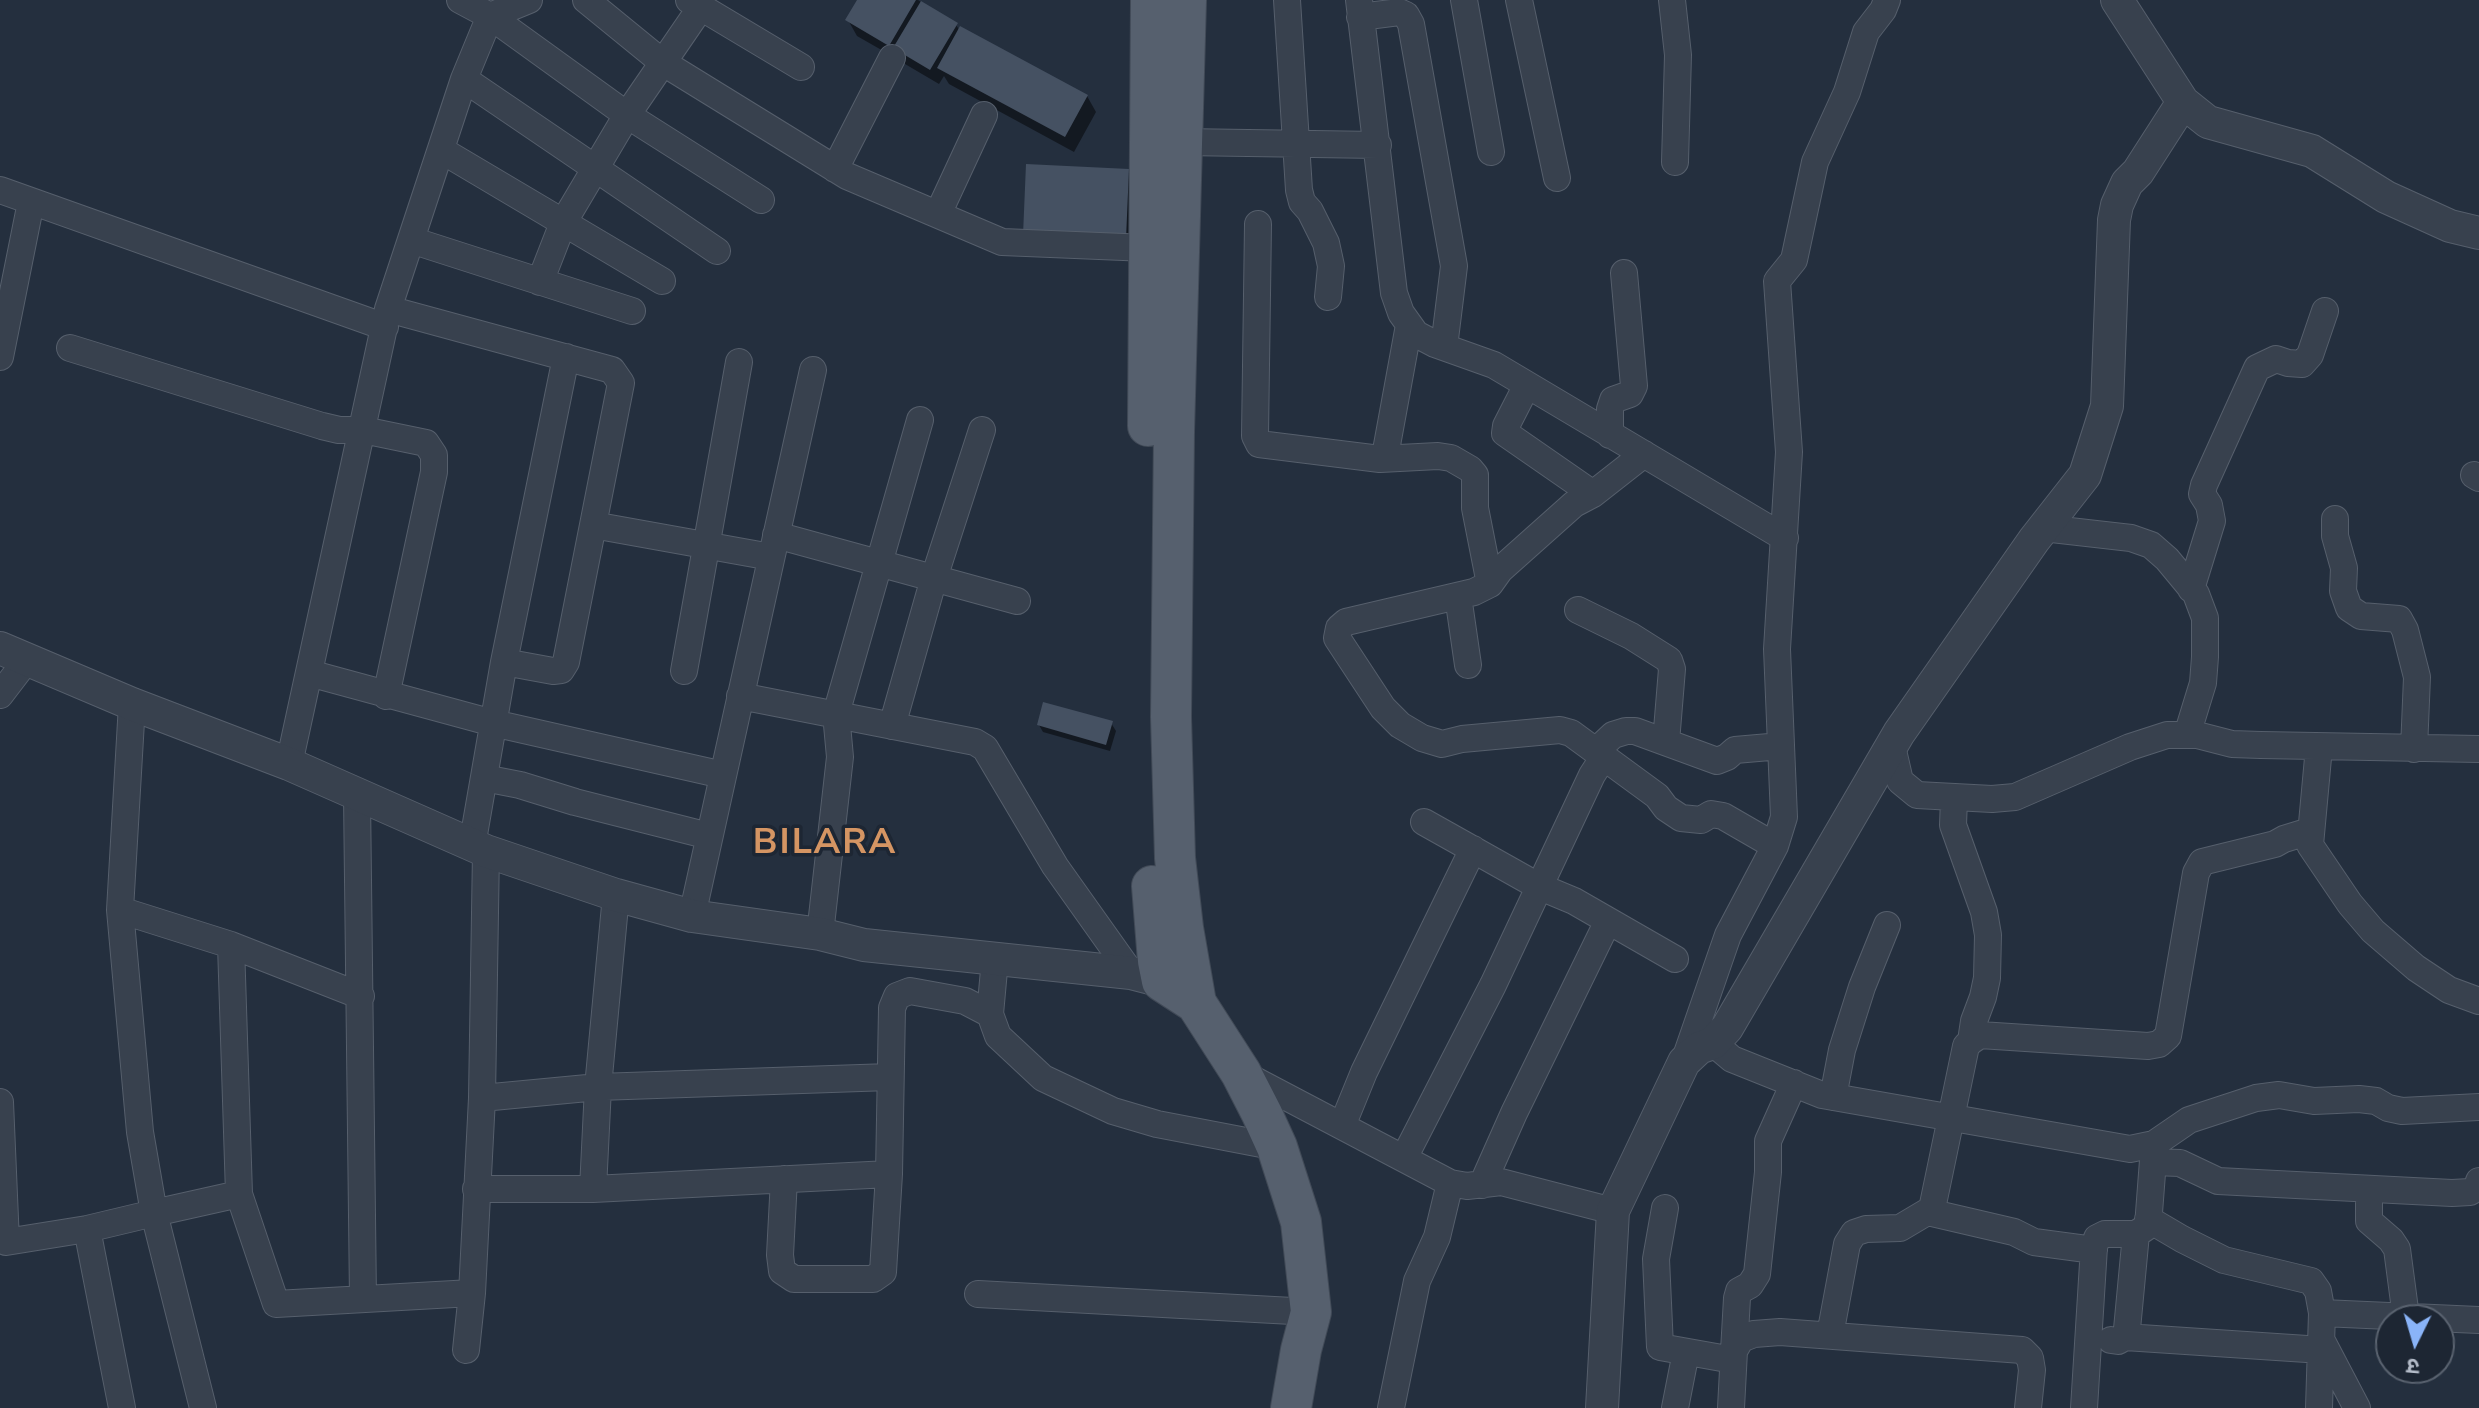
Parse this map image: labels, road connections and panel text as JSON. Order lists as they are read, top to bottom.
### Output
{
  "districts": ["BILARA"],
  "north": "bottom"
}
